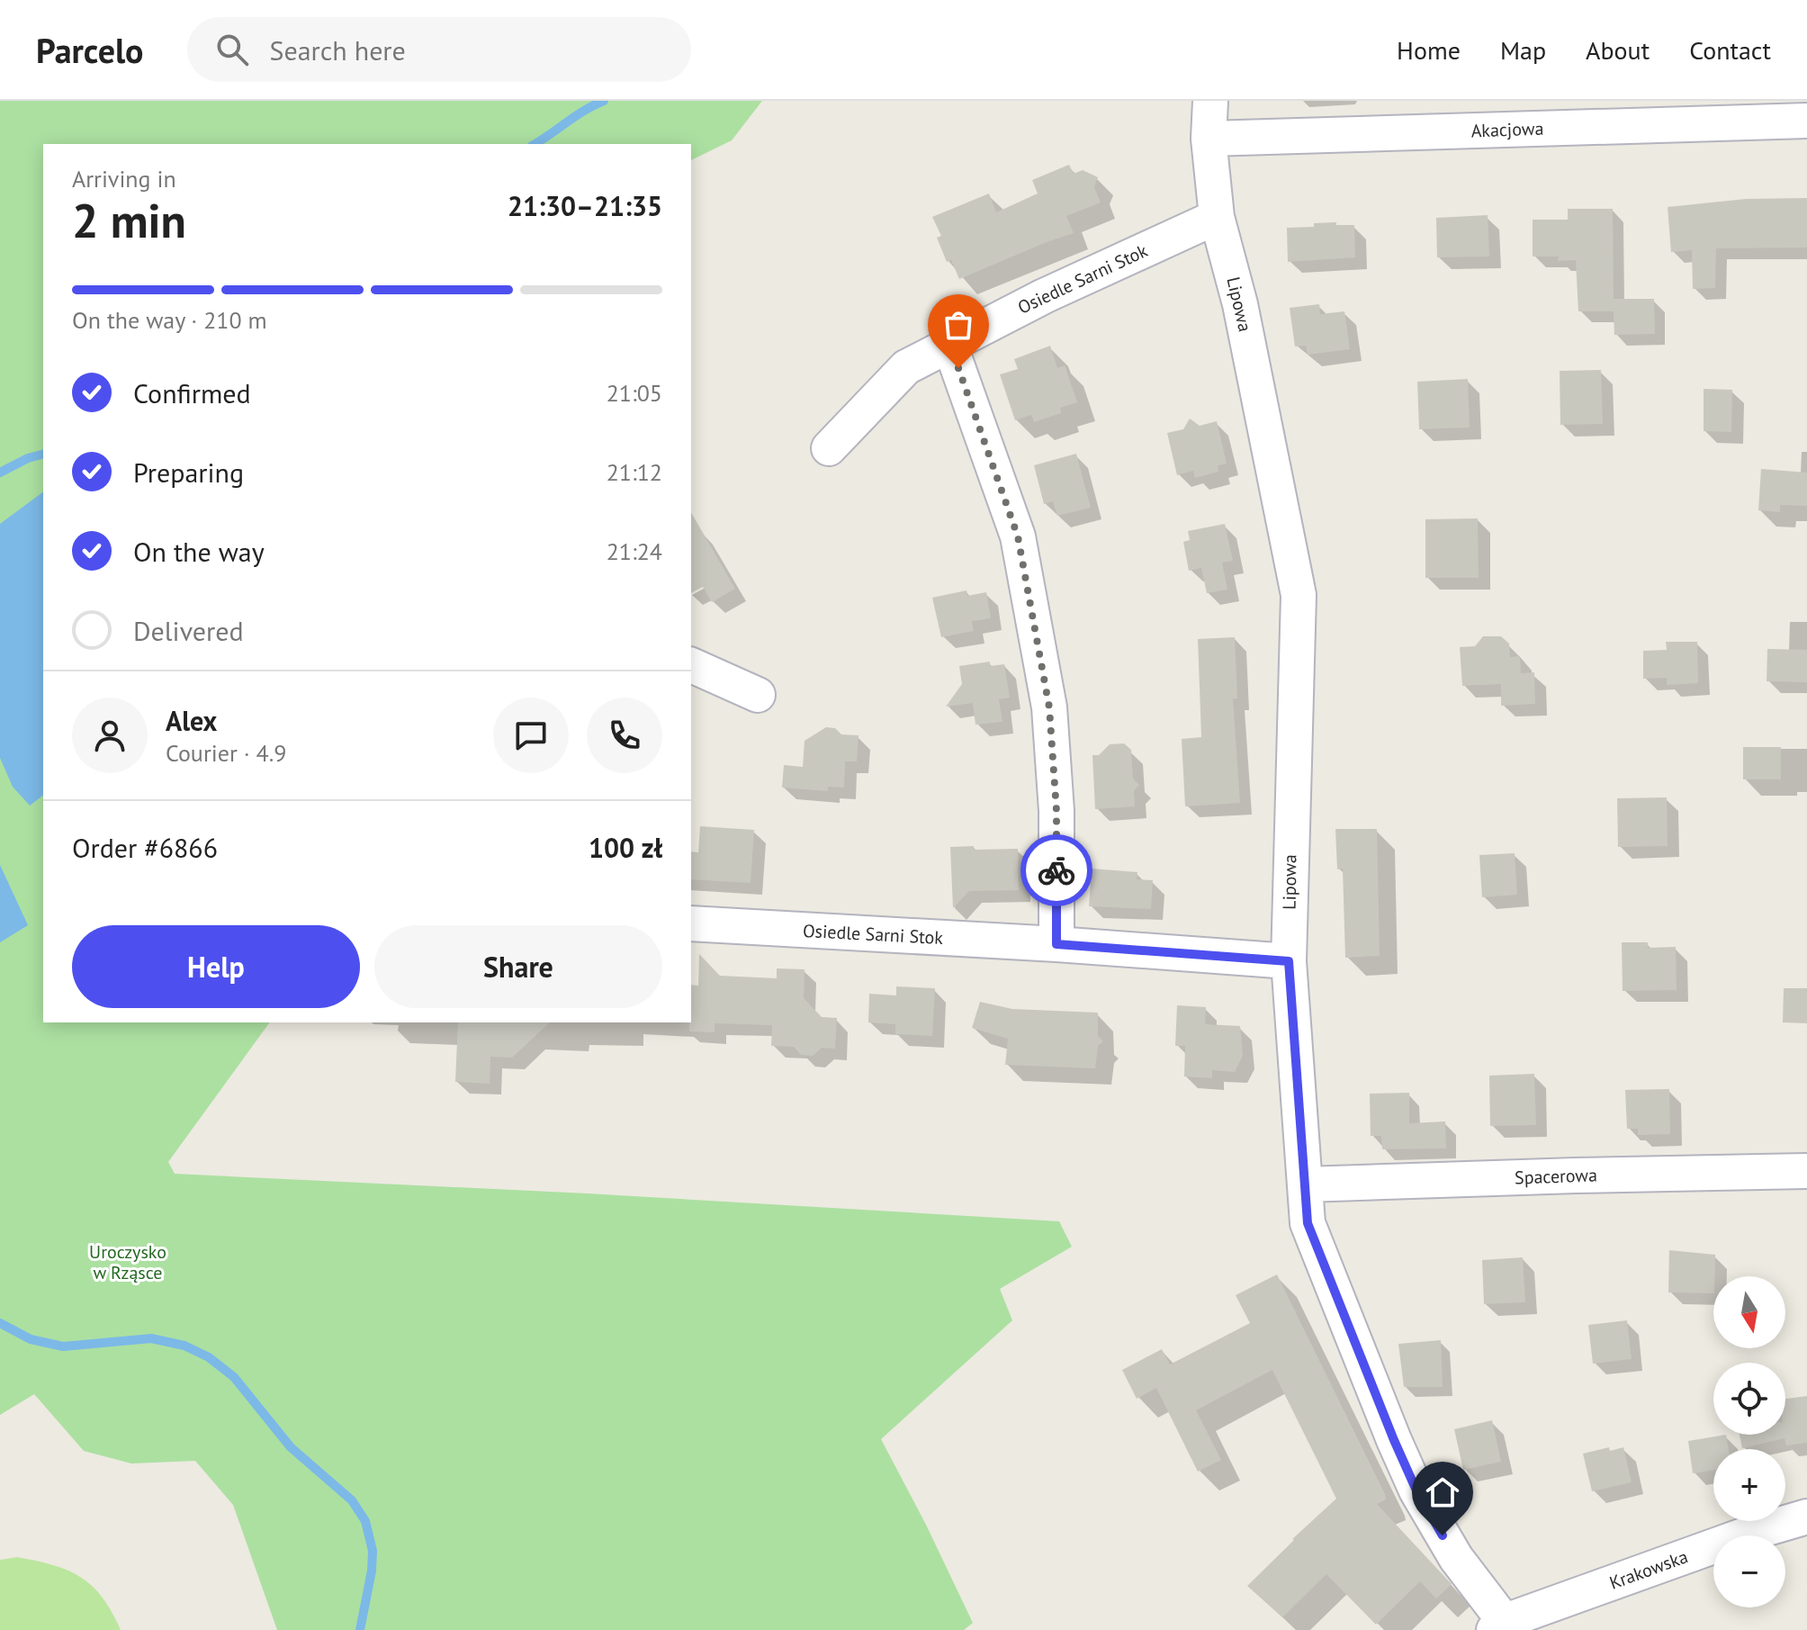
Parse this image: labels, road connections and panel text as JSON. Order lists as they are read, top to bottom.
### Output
{
  "streets": {
    "street": [
      "Akacjowa",
      "Osiedle Sarni Stok",
      "Lipowa",
      "Spacerowa",
      "Krakowska"
    ]
  },
  "crossings": [
    ["Akacjowa", "Lipowa"],
    ["Osiedle Sarni Stok", "Lipowa"],
    ["Lipowa", "Spacerowa"],
    ["Lipowa", "Krakowska"]
  ],
  "parks": ["Uroczysko w Rząsce"],
  "north": "bottom",
  "page": {
    "header": "Parcelo",
    "search": "Search here",
    "nav": [
      "Home",
      "Map",
      "About",
      "Contact"
    ],
    "heading": ["2 min", "Arriving in", "21:30–21:35"],
    "panel": [
      "Alex",
      "Courier · 4.9",
      "Order #6866",
      "100 zł"
    ],
    "bar": "On the way · 210 m",
    "list": [
      ["Confirmed", "21:05"],
      ["Preparing", "21:12"],
      ["On the way", "21:24"],
      "Delivered"
    ],
    "buttons": ["Help", "Share"],
    "map_buttons": ["+", "−"]
  }
}
